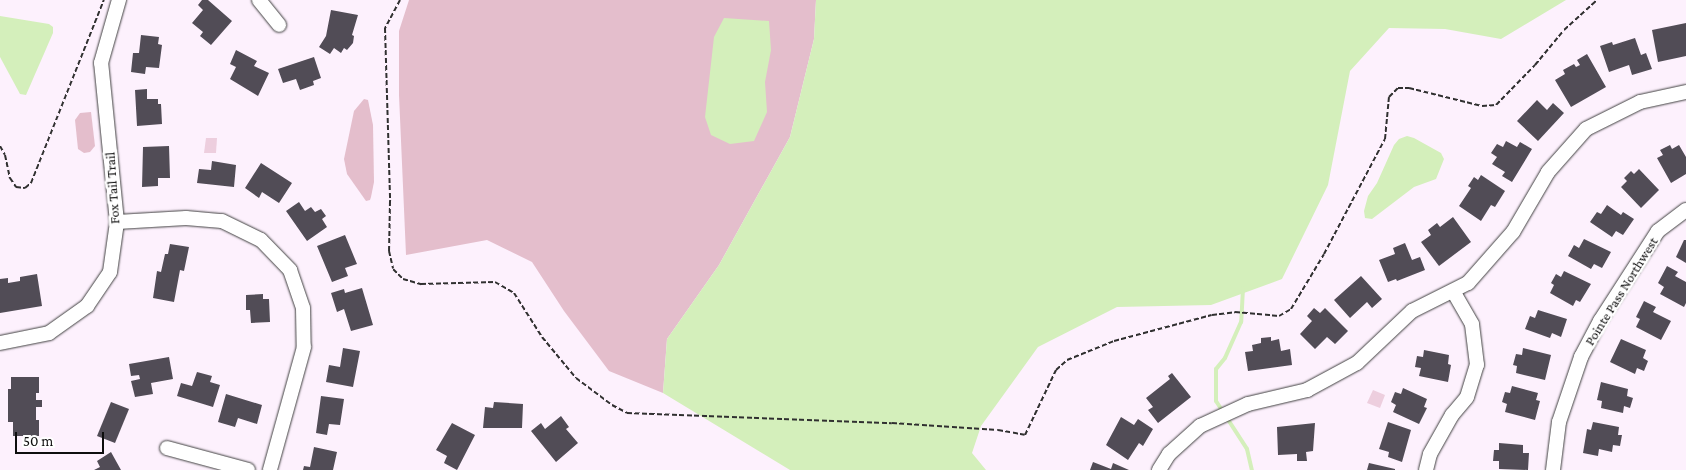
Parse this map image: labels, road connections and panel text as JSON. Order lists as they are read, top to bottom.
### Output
{
  "streets": {
    "street": ["Fox Tail Trail", "Pointe Pass Northwest"]
  },
  "scale_bar": "50 m"
}
